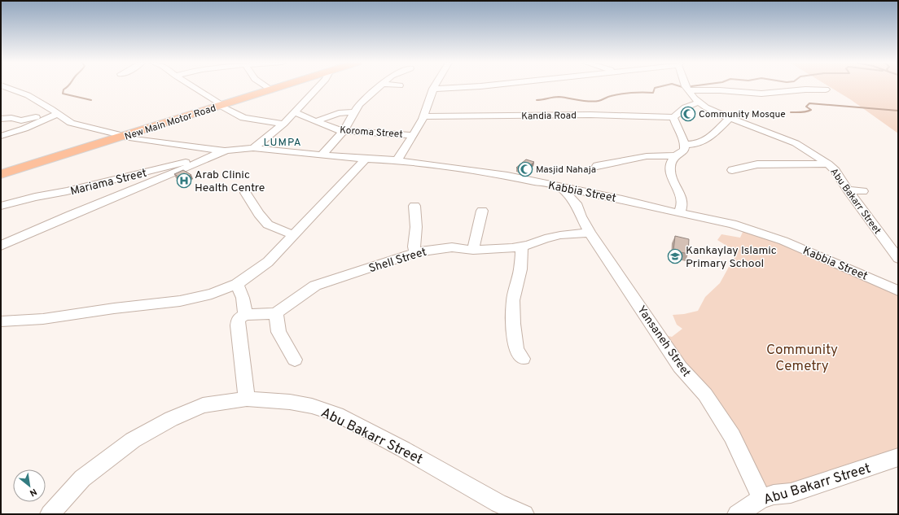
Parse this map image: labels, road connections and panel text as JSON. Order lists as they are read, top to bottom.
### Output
{
  "streets": {
    "highway": ["New Main Motor Road"],
    "street": [
      "Kandia Road",
      "Koroma Street",
      "Mariama Street",
      "Kabbia Street",
      "Abu Bakarr Street",
      "Shell Street",
      "Yansaneh Street"
    ]
  },
  "crossings": [
    ["Kabbia Street", "Yansaneh Street"],
    ["Abu Bakarr Street", "Yansaneh Street"],
    ["Shell Street", "Yansaneh Street"]
  ],
  "districts": ["LUMPA"],
  "parks": ["Community Cemetry"],
  "places": {
    "mosque": ["Community Mosque", "Masjid Nahaja"],
    "hospital": ["Arab Clinic Health Centre"],
    "school or university": ["Kankaylay Islamic Primary School"]
  },
  "north": "bottom right"
}
